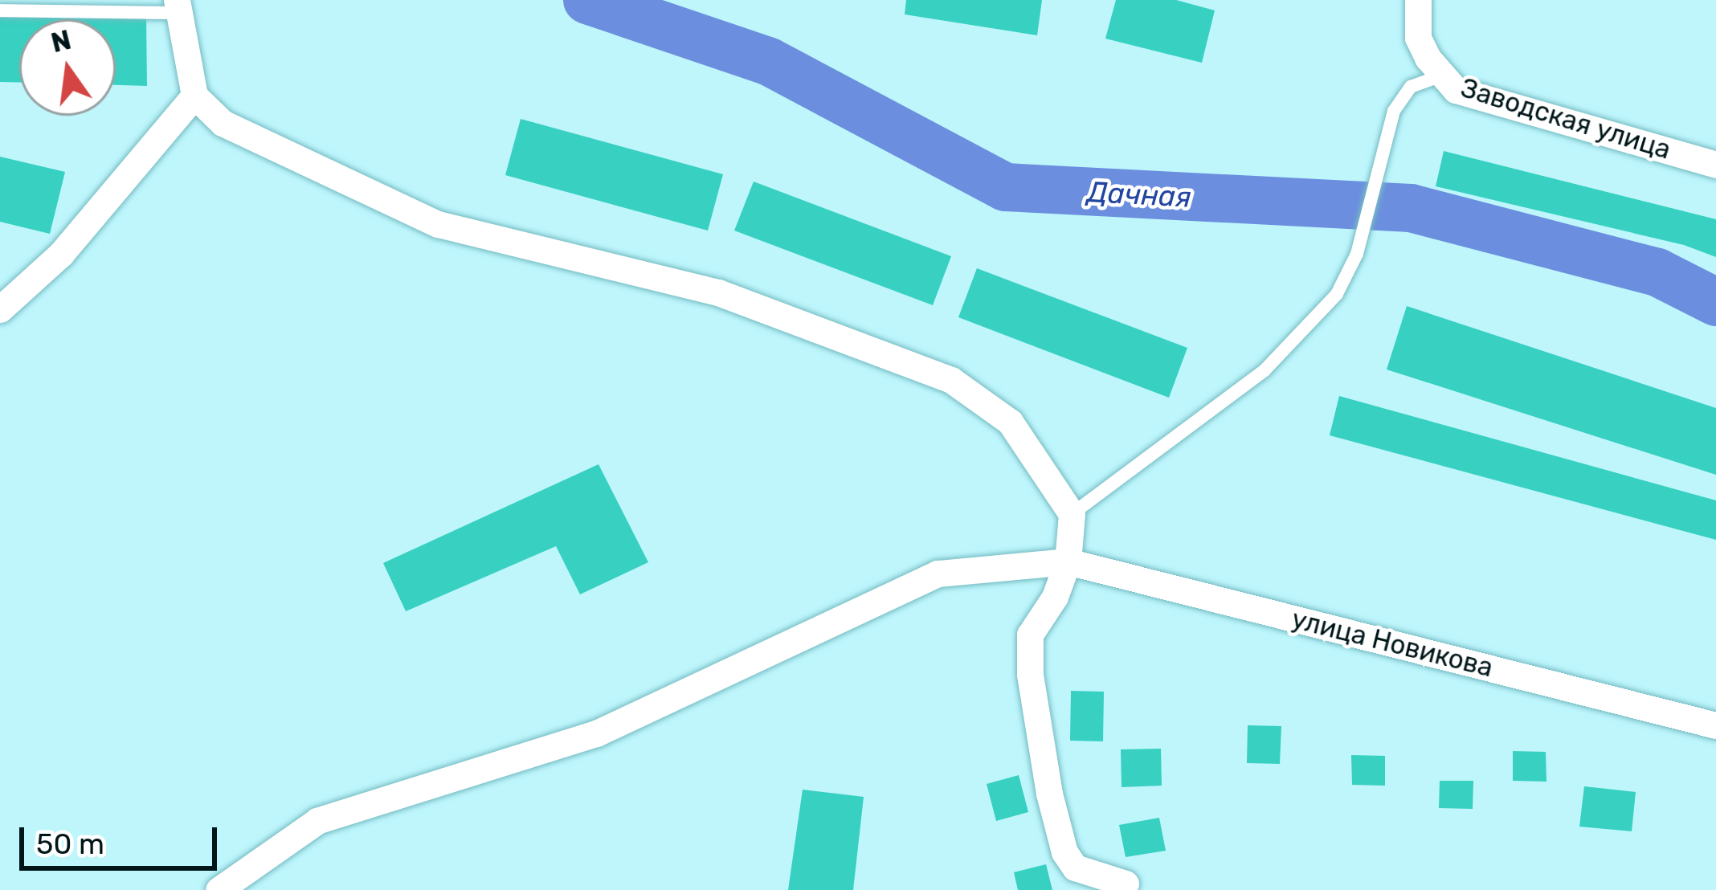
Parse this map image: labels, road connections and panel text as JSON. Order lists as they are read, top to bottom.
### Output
{
  "streets": {
    "street": ["Заводская улица", "улица Новикова"]
  },
  "water": ["Дачная"],
  "scale_bar": "50 m",
  "north": "top"
}
